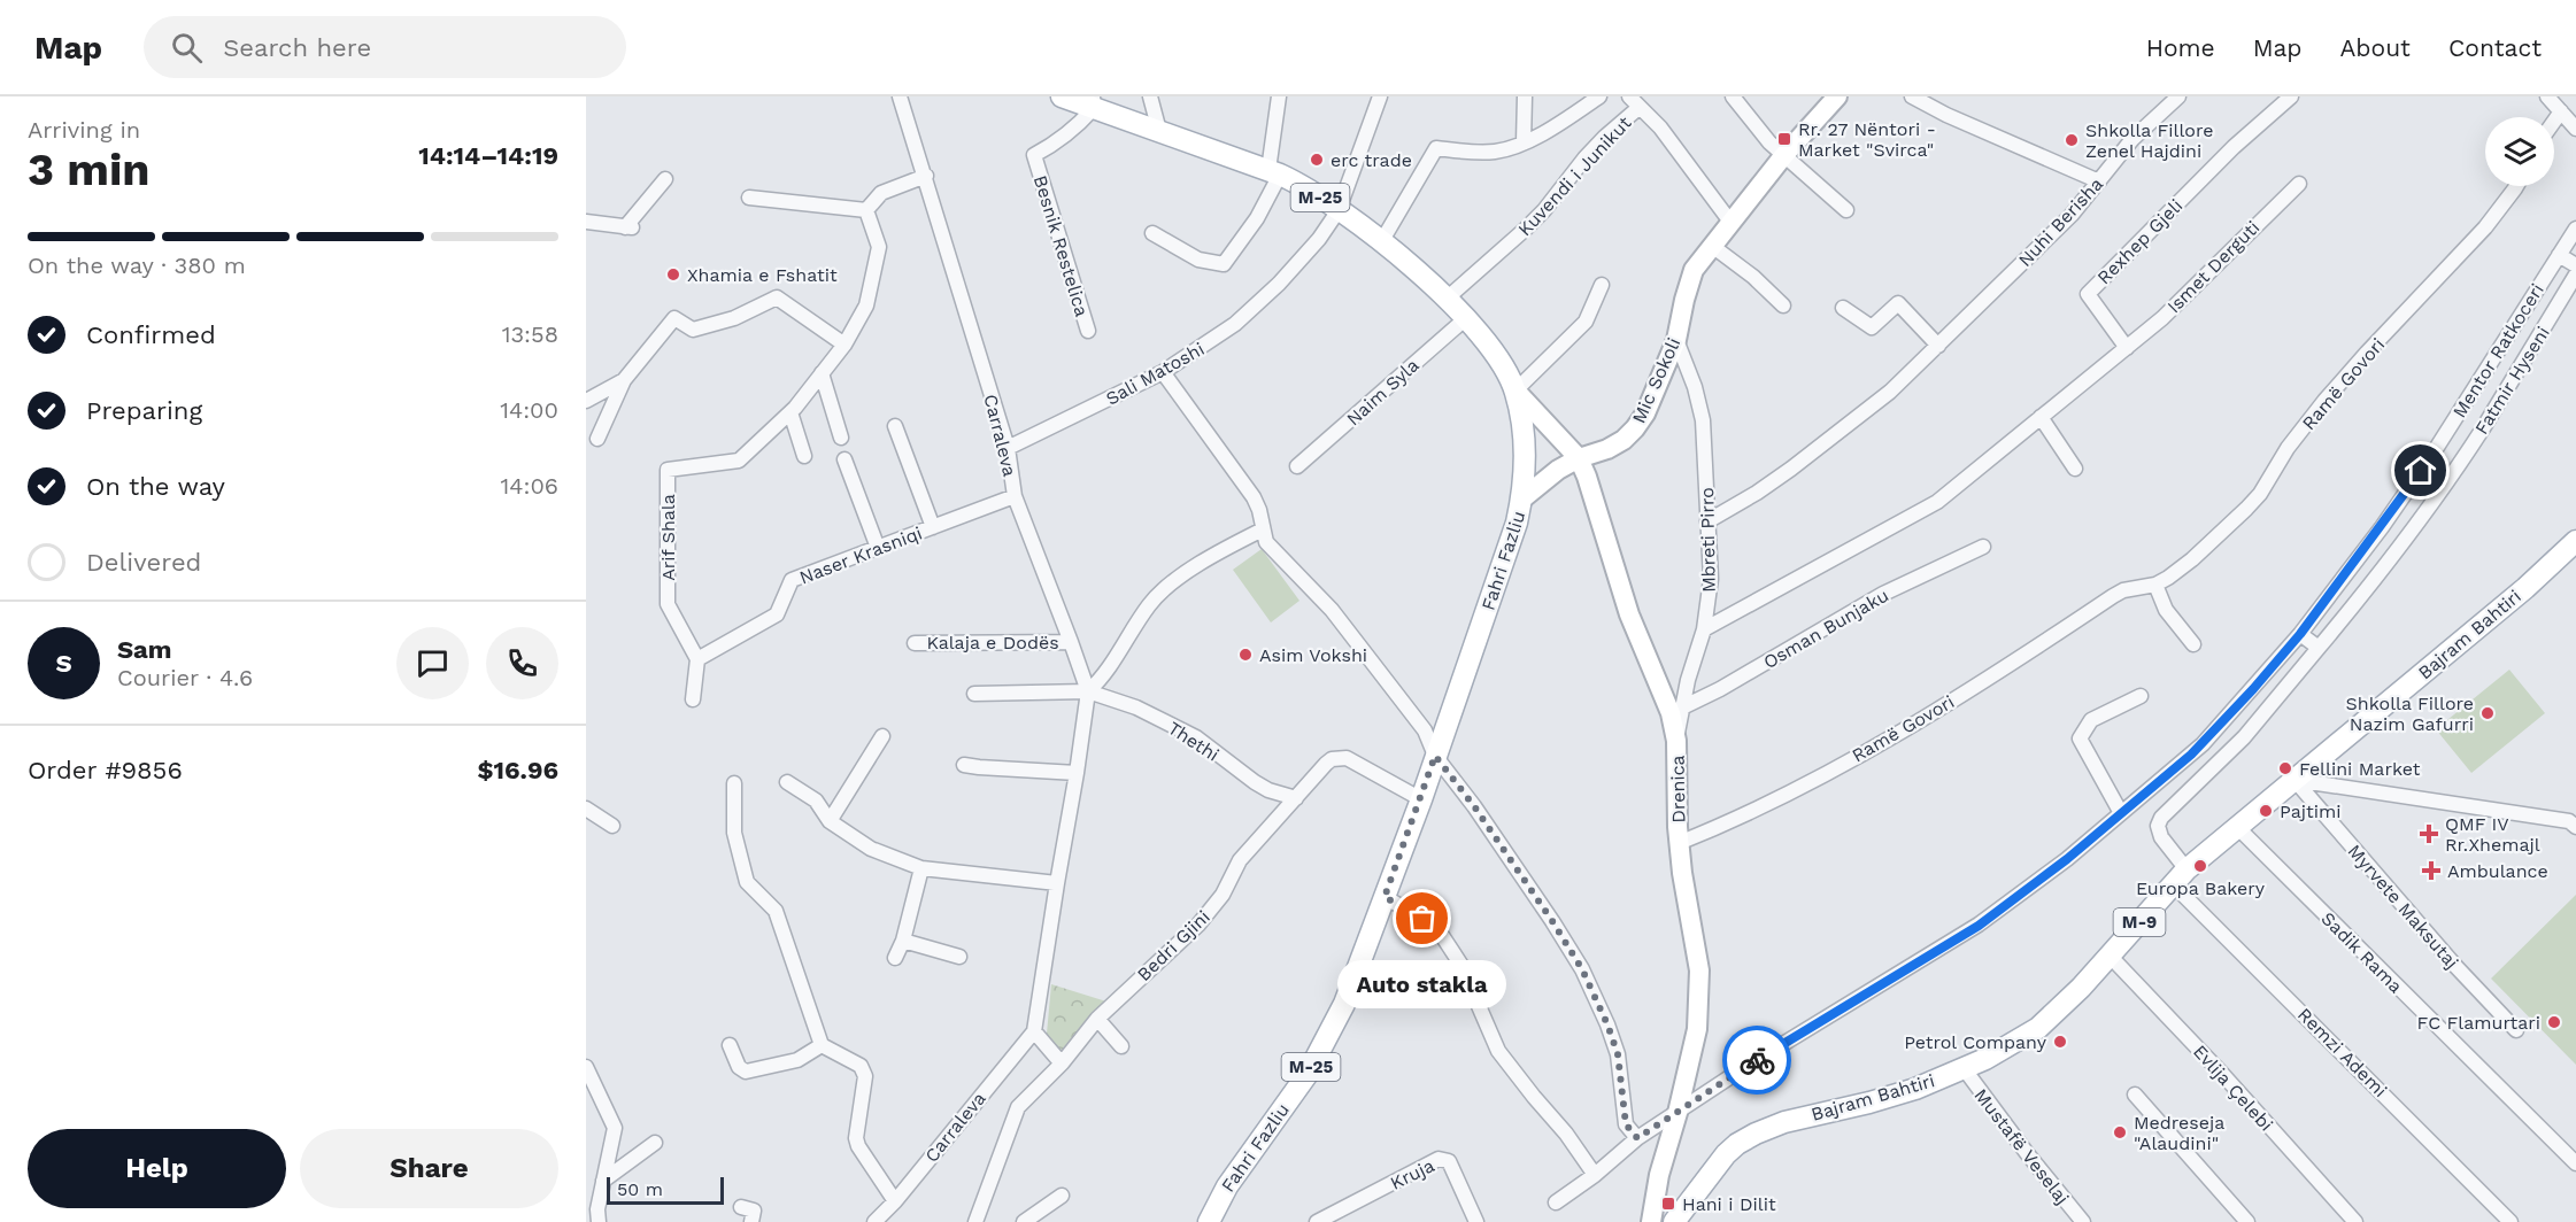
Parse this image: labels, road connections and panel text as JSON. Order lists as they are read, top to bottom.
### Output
{
  "streets": {
    "main road": [
      "M-25",
      "Fahri Fazliu",
      "Bajram Bahtiri",
      "M-9"
    ],
    "street": [
      "Kuvendi i Junikut",
      "Nuhi Berisha",
      "Rexhep Gjeli",
      "Besnik Restelica",
      "Ismet Derguti",
      "Mentor Ratkoceri",
      "Sali Matoshi",
      "Mic Sokoli",
      "Fatmir Hyseni",
      "Ramë Govori",
      "Naim Syla",
      "Carraleva",
      "Arif Shala",
      "Mbreti Pirro",
      "Naser Krasniqi",
      "Osman Bunjaku",
      "Kalaja e Dodës",
      "Thethi",
      "Drenica",
      "Myrvete Maksutaj",
      "Bedri Gjini",
      "Sadik Rama",
      "Remzi Ademi",
      "Evlija Çelebi",
      "Mustafë Veselaj",
      "Kruja"
    ]
  },
  "crossings": [
    ["Kuvendi i Junikut", "Fahri Fazliu"],
    ["Nuhi Berisha", "Mbreti Pirro"],
    ["Rexhep Gjeli", "Ismet Derguti"],
    ["Besnik Restelica", "Fahri Fazliu"],
    ["Mentor Ratkoceri", "Drenica"],
    ["Sali Matoshi", "Carraleva"],
    ["Sali Matoshi", "Fahri Fazliu"],
    ["Mic Sokoli", "Mbreti Pirro"],
    ["Mic Sokoli", "Fahri Fazliu"],
    ["Mic Sokoli", "Drenica"],
    ["Fatmir Hyseni", "Bajram Bahtiri"],
    ["Fatmir Hyseni", "Remzi Ademi"],
    ["Ramë Govori", "Drenica"],
    ["Naim Syla", "Fahri Fazliu"],
    ["Carraleva", "Naser Krasniqi"],
    ["Carraleva", "Kalaja e Dodës"],
    ["Carraleva", "Thethi"],
    ["Arif Shala", "Naser Krasniqi"],
    ["Mbreti Pirro", "Osman Bunjaku"],
    ["Mbreti Pirro", "Drenica"],
    ["Fahri Fazliu", "Drenica"],
    ["Fahri Fazliu", "Bedri Gjini"],
    ["Osman Bunjaku", "Drenica"],
    ["Bajram Bahtiri", "Myrvete Maksutaj"],
    ["Bajram Bahtiri", "Sadik Rama"],
    ["Bajram Bahtiri", "Remzi Ademi"],
    ["Bajram Bahtiri", "Evlija Çelebi"],
    ["Bajram Bahtiri", "Mustafë Veselaj"],
    ["Thethi", "Bedri Gjini"]
  ],
  "places": {
    "transit": ["Rr. 27 Nëntori - Market \"Svirca\"", "Hani i Dilit"],
    "other": [
      "Shkolla Fillore Zenel Hajdini",
      "erc trade",
      "Xhamia e Fshatit",
      "Asim Vokshi",
      "Shkolla Fillore Nazim Gafurri",
      "Fellini Market",
      "Pajtimi",
      "Europa Bakery",
      "Auto stakla",
      "FC Flamurtari",
      "Petrol Company",
      "Medreseja \"Alaudini\""
    ],
    "health": ["QMF IV Rr.Xhemajl", "Ambulance"]
  },
  "scale_bar": "50 m",
  "page": {
    "header": "Map",
    "search": "Search here",
    "nav": [
      "Home",
      "Map",
      "About",
      "Contact"
    ],
    "heading": ["3 min", "Arriving in", "14:14–14:19"],
    "panel": [
      "Sam",
      "Courier · 4.6",
      "Order #9856",
      "$16.96"
    ],
    "bar": "On the way · 380 m",
    "list": [
      ["Confirmed", "13:58"],
      ["Preparing", "14:00"],
      ["On the way", "14:06"],
      "Delivered"
    ],
    "round": "S",
    "bubble": "Auto stakla",
    "buttons": ["Help", "Share"],
    "scale": "50 m"
  }
}
